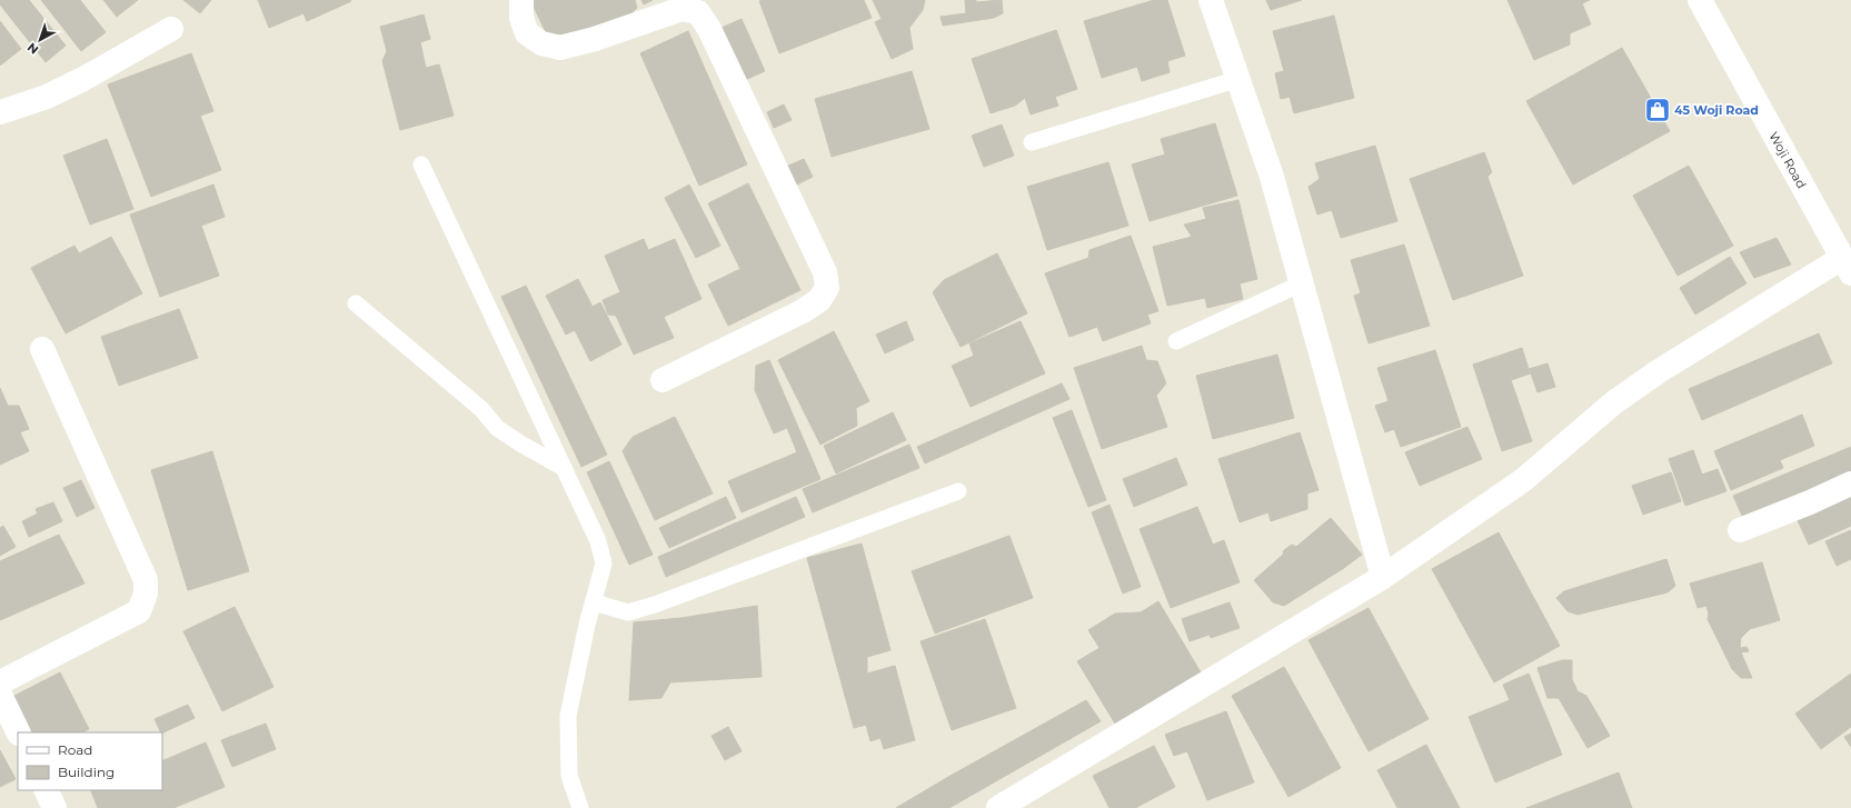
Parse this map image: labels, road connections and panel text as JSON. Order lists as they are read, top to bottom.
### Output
{
  "streets": {
    "street": ["Woji Road"]
  },
  "places": {
    "shop": ["45 Woji Road"]
  },
  "legend": ["Road", "Building"],
  "north": "bottom left"
}
